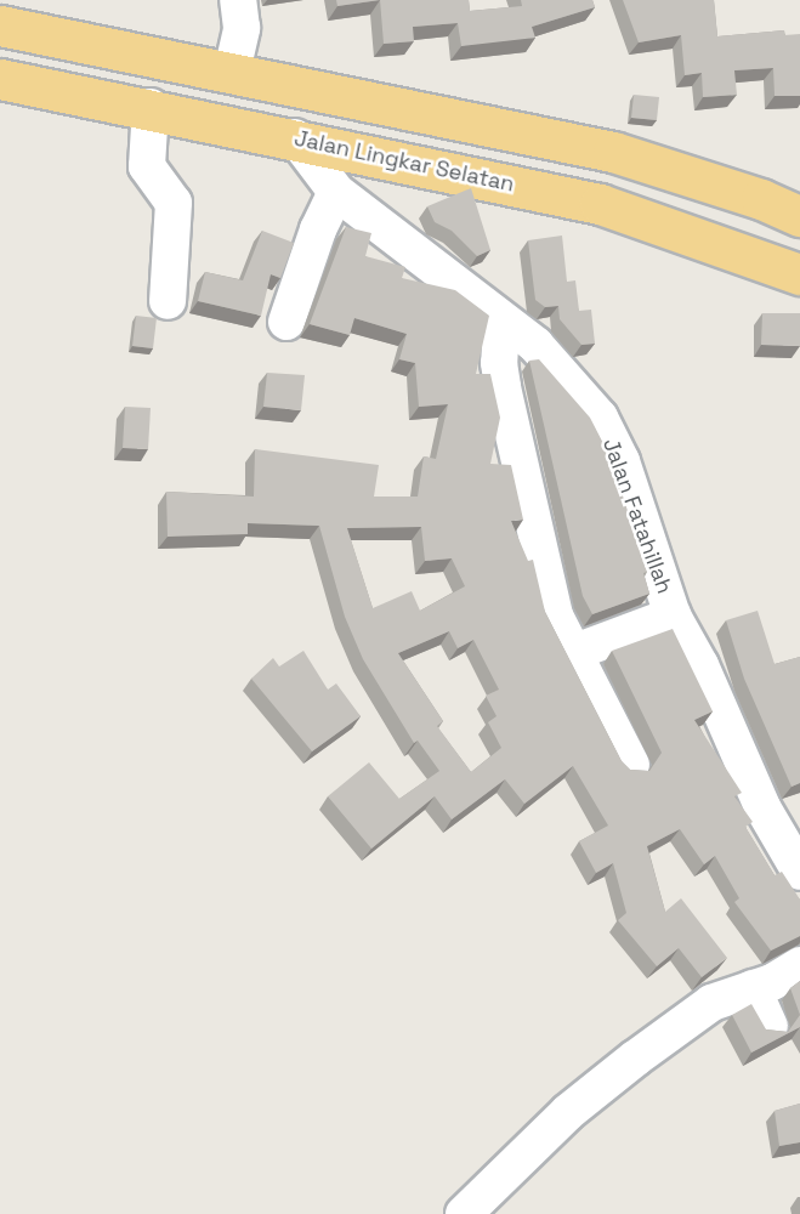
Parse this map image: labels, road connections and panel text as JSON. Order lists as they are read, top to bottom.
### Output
{
  "streets": {
    "highway": ["Jalan Lingkar Selatan"],
    "street": ["Jalan Fatahillah"]
  },
  "crossings": [
    ["Jalan Lingkar Selatan", "Jalan Fatahillah"]
  ]
}
